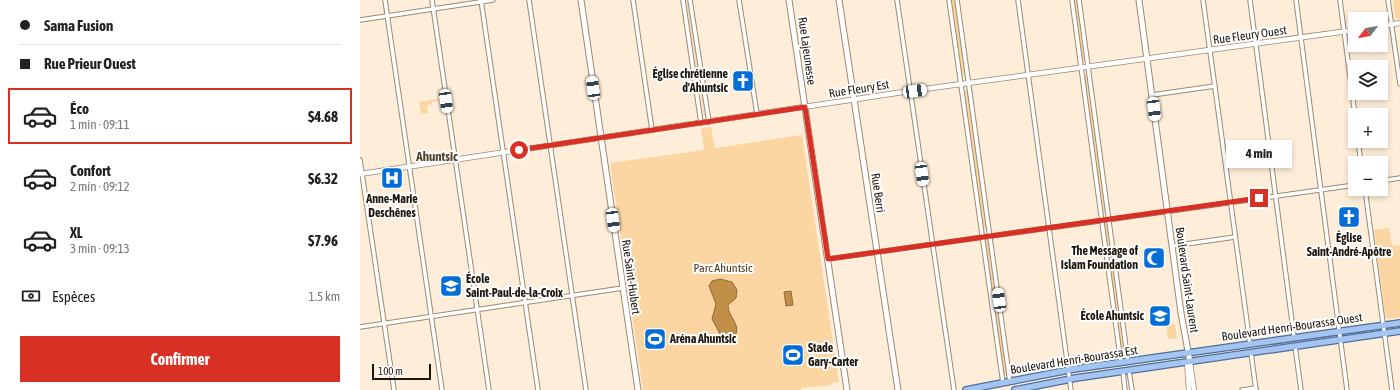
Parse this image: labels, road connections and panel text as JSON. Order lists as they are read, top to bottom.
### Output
{
  "streets": {
    "main road": [
      "Rue Lajeunesse",
      "Rue Berri",
      "Rue Saint-Hubert",
      "Boulevard Saint-Laurent",
      "Boulevard Henri-Bourassa Ouest",
      "Boulevard Henri-Bourassa Est"
    ],
    "street": ["Rue Fleury Ouest", "Rue Fleury Est"]
  },
  "crossings": [
    ["Rue Fleury Ouest", "Rue Fleury Est"],
    ["Rue Fleury Ouest", "Boulevard Saint-Laurent"],
    ["Rue Lajeunesse", "Rue Fleury Est"],
    ["Rue Fleury Est", "Rue Berri"],
    ["Rue Fleury Est", "Rue Saint-Hubert"],
    ["Rue Fleury Est", "Boulevard Saint-Laurent"],
    ["Boulevard Saint-Laurent", "Boulevard Henri-Bourassa Ouest"],
    ["Boulevard Saint-Laurent", "Boulevard Henri-Bourassa Est"],
    ["Boulevard Henri-Bourassa Ouest", "Boulevard Henri-Bourassa Est"]
  ],
  "districts": ["Ahuntsic"],
  "parks": ["Parc Ahuntsic"],
  "places": {
    "church": ["Église chrétienne d'Ahuntsic", "Église Saint-André-Apôtre"],
    "hospital": ["Anne-Marie Deschênes"],
    "mosque": ["The Message of Islam Foundation"],
    "school or university": ["École Saint-Paul-de-la-Croix", "École Ahuntsic"],
    "sports": ["Aréna Ahuntsic", "Stade Gary-Carter"]
  },
  "scale_bar": "100 m",
  "north": "bottom left",
  "page": {
    "banner": ["Sama Fusion", "Rue Prieur Ouest"],
    "map_buttons": ["+", "−"],
    "list": [
      {
        "name": "Éco",
        "note": "1 min · 09:11",
        "value": "$4.68"
      },
      {
        "name": "Confort",
        "note": "2 min · 09:12",
        "value": "$6.32"
      },
      {
        "name": "XL",
        "note": "3 min · 09:13",
        "value": "$7.96"
      }
    ],
    "bubble": "4 min",
    "pay": ["Espèces", "1.5 km"],
    "buttons": "Confirmer",
    "scale": "100 m"
  }
}
